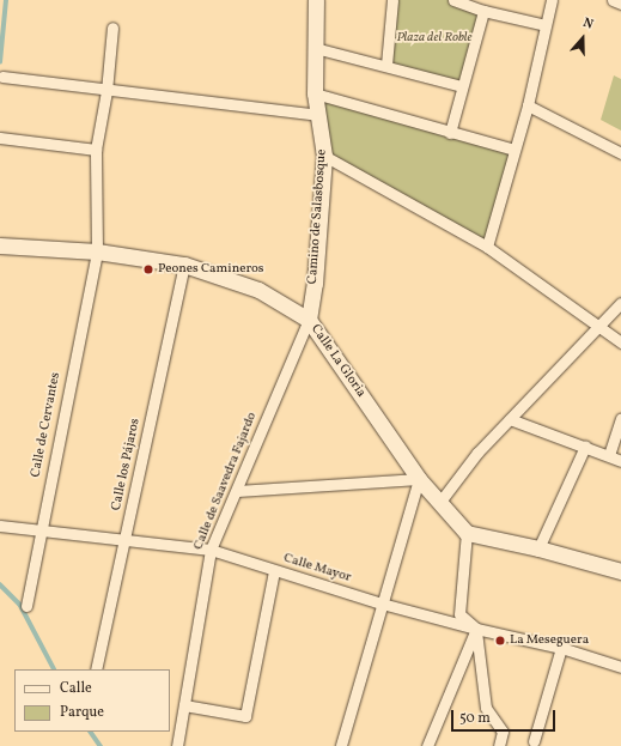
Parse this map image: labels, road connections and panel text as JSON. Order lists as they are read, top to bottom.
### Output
{
  "streets": {
    "main road": ["Camino de Salasbosque", "Calle La Gloria"],
    "street": [
      "Calle de Cervantes",
      "Calle los Pájaros",
      "Calle de Saavedra Fajardo",
      "Calle Mayor"
    ]
  },
  "crossings": [
    ["Camino de Salasbosque", "Calle La Gloria"],
    ["Camino de Salasbosque", "Calle de Saavedra Fajardo"],
    ["Calle La Gloria", "Calle de Cervantes"],
    ["Calle La Gloria", "Calle los Pájaros"],
    ["Calle La Gloria", "Calle de Saavedra Fajardo"],
    ["Calle de Cervantes", "Calle Mayor"],
    ["Calle los Pájaros", "Calle Mayor"],
    ["Calle de Saavedra Fajardo", "Calle Mayor"]
  ],
  "parks": ["Plaza del Roble"],
  "places": ["Peones Camineros", "La Meseguera"],
  "legend": ["Calle", "Parque"],
  "scale_bar": "50 m",
  "north": "top"
}
